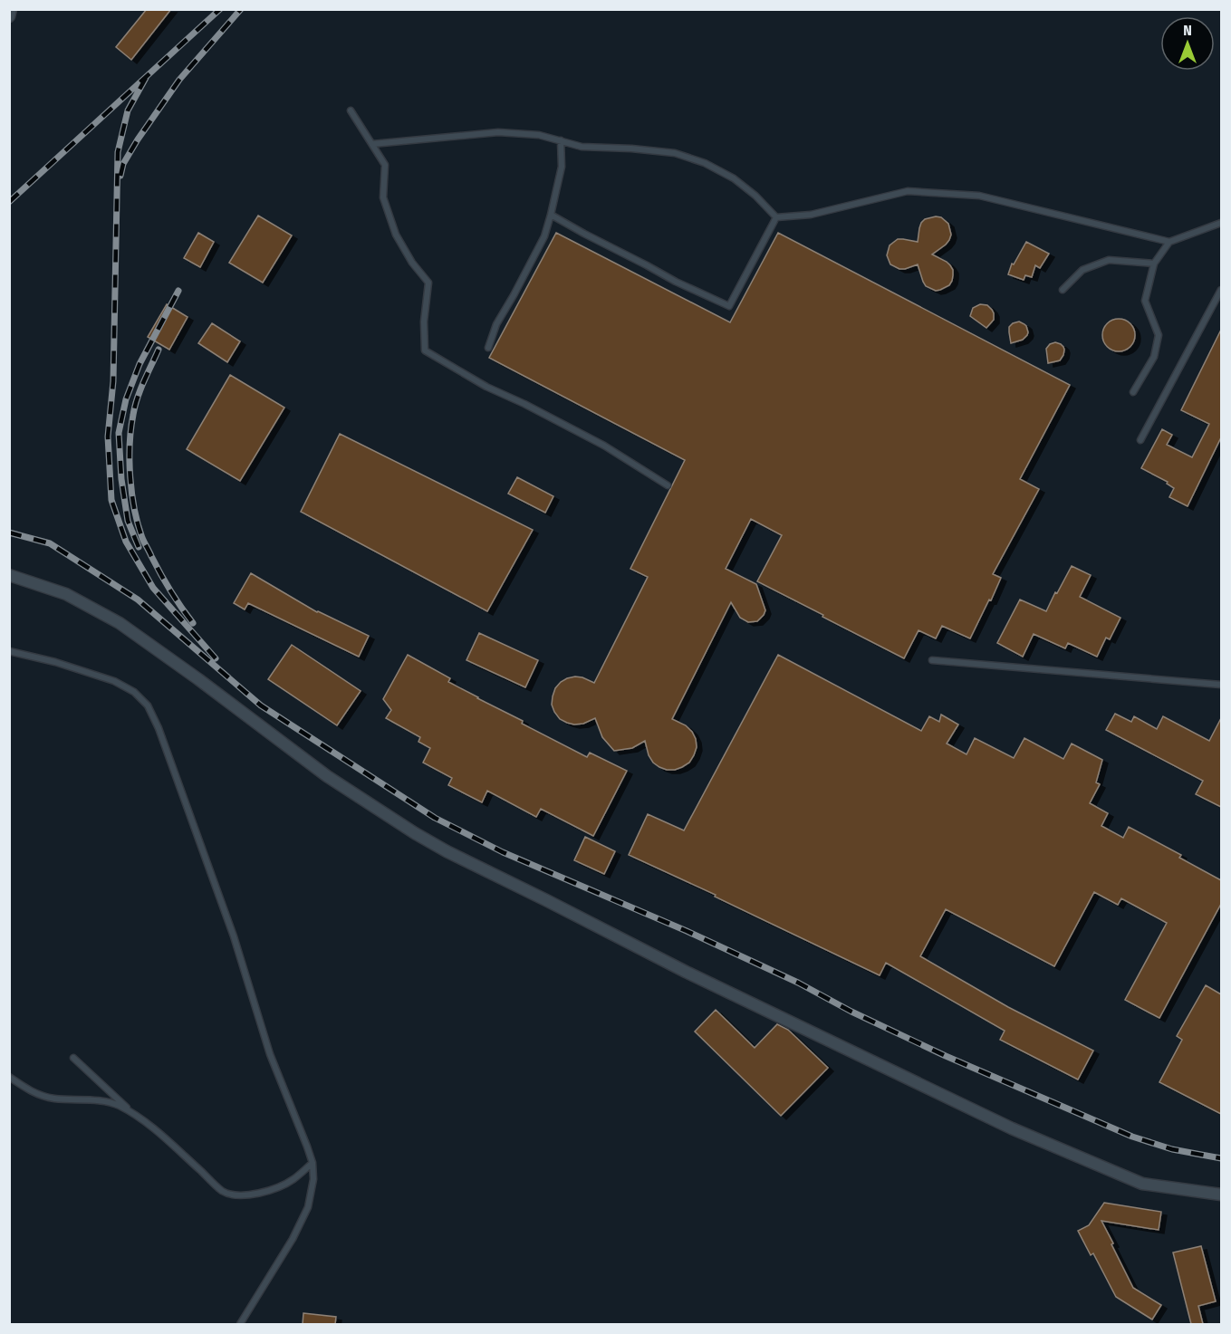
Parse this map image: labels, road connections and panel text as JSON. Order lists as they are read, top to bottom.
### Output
{
  "north": "top"
}
